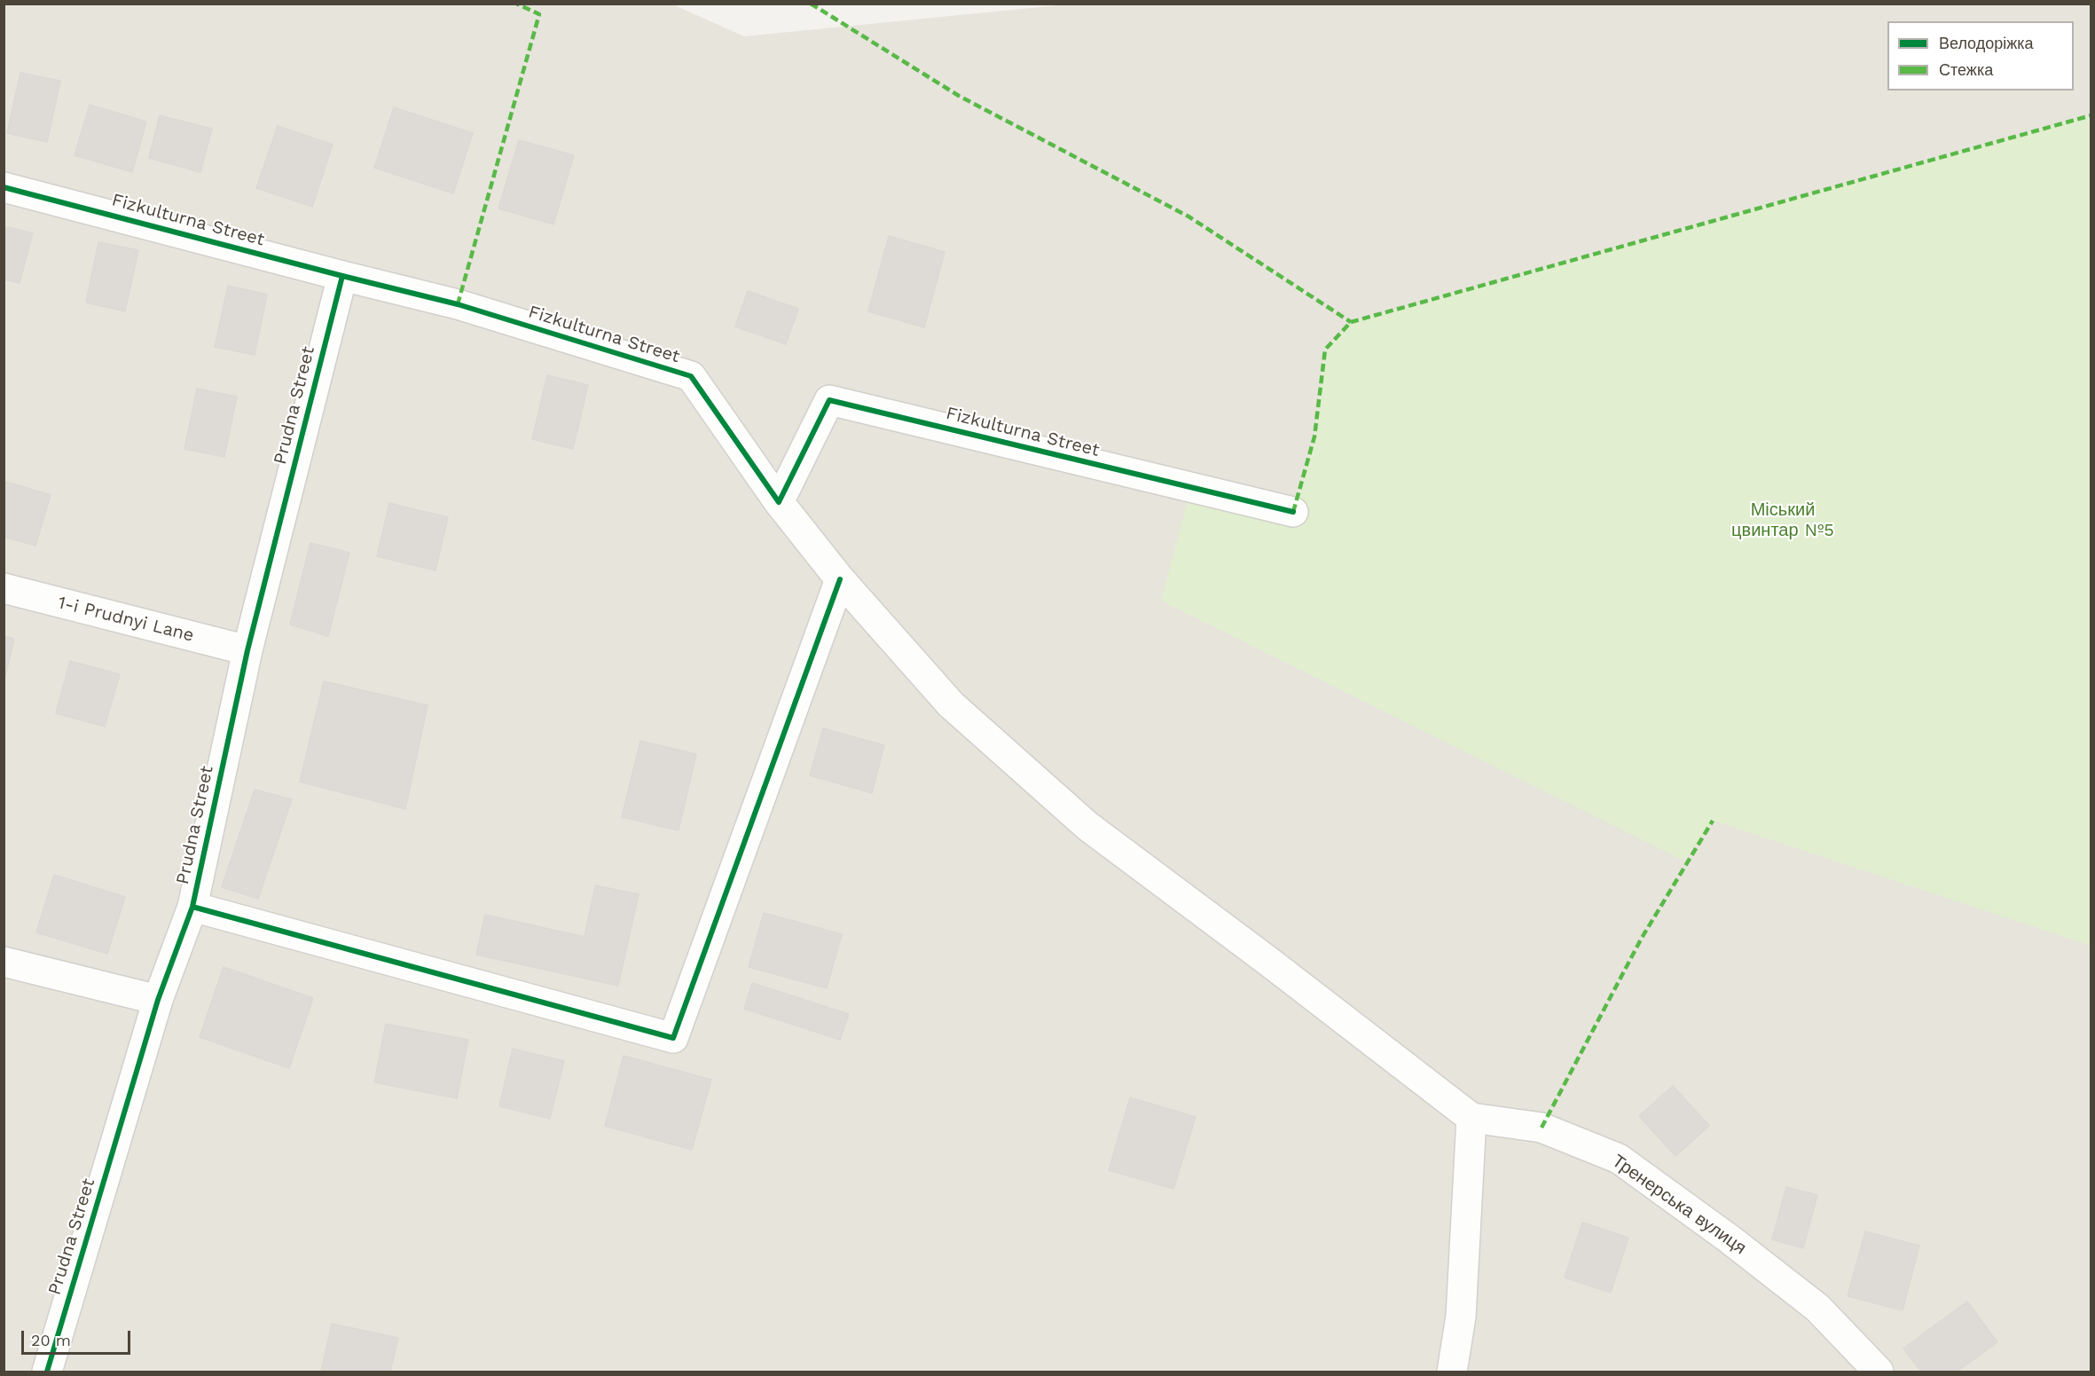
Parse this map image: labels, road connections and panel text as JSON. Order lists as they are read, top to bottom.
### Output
{
  "streets": {
    "street": [
      "Fizkulturna Street",
      "Prudna Street",
      "1-i Prudnyi Lane",
      "Тренерська вулиця"
    ]
  },
  "crossings": [
    ["Fizkulturna Street", "Prudna Street"],
    ["Prudna Street", "1-i Prudnyi Lane"]
  ],
  "parks": ["Міський цвинтар №5"],
  "legend": ["Велодоріжка", "Стежка"],
  "scale_bar": "20 m"
}
